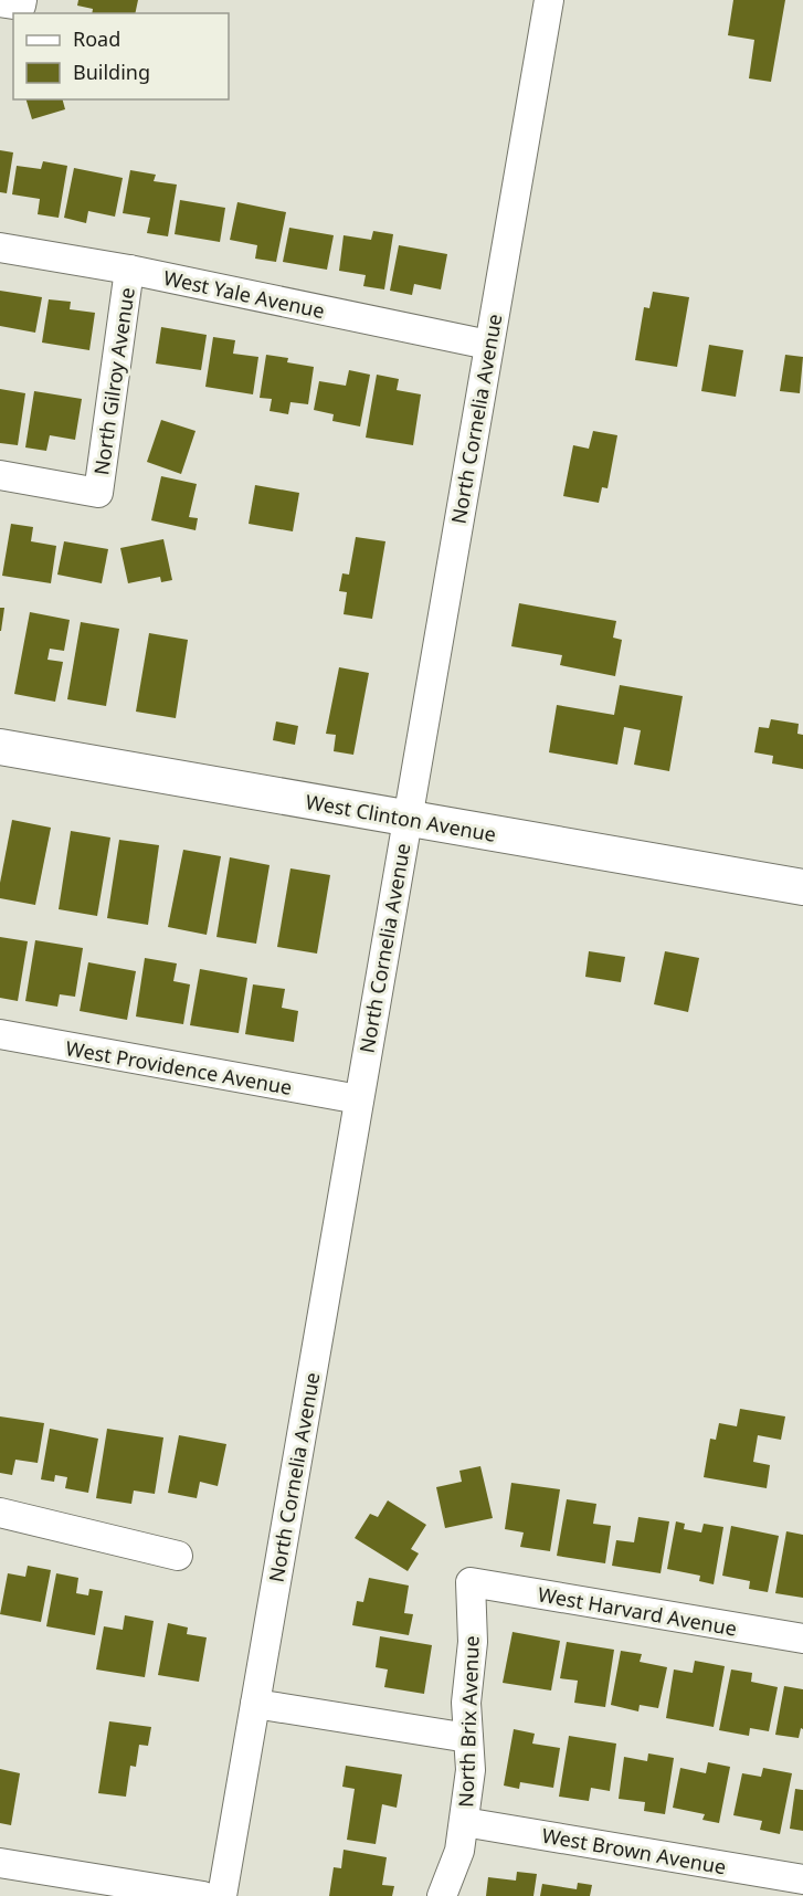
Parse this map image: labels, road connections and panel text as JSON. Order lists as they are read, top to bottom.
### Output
{
  "streets": {
    "main road": ["West Clinton Avenue"],
    "street": [
      "West Yale Avenue",
      "North Gilroy Avenue",
      "North Cornelia Avenue",
      "West Providence Avenue",
      "West Harvard Avenue",
      "North Brix Avenue",
      "West Brown Avenue"
    ]
  },
  "crossings": [
    ["West Yale Avenue", "North Gilroy Avenue"],
    ["West Yale Avenue", "North Cornelia Avenue"],
    ["North Cornelia Avenue", "West Clinton Avenue"],
    ["North Cornelia Avenue", "West Providence Avenue"],
    ["West Harvard Avenue", "North Brix Avenue"],
    ["North Brix Avenue", "West Brown Avenue"]
  ],
  "legend": ["Road", "Building"]
}
